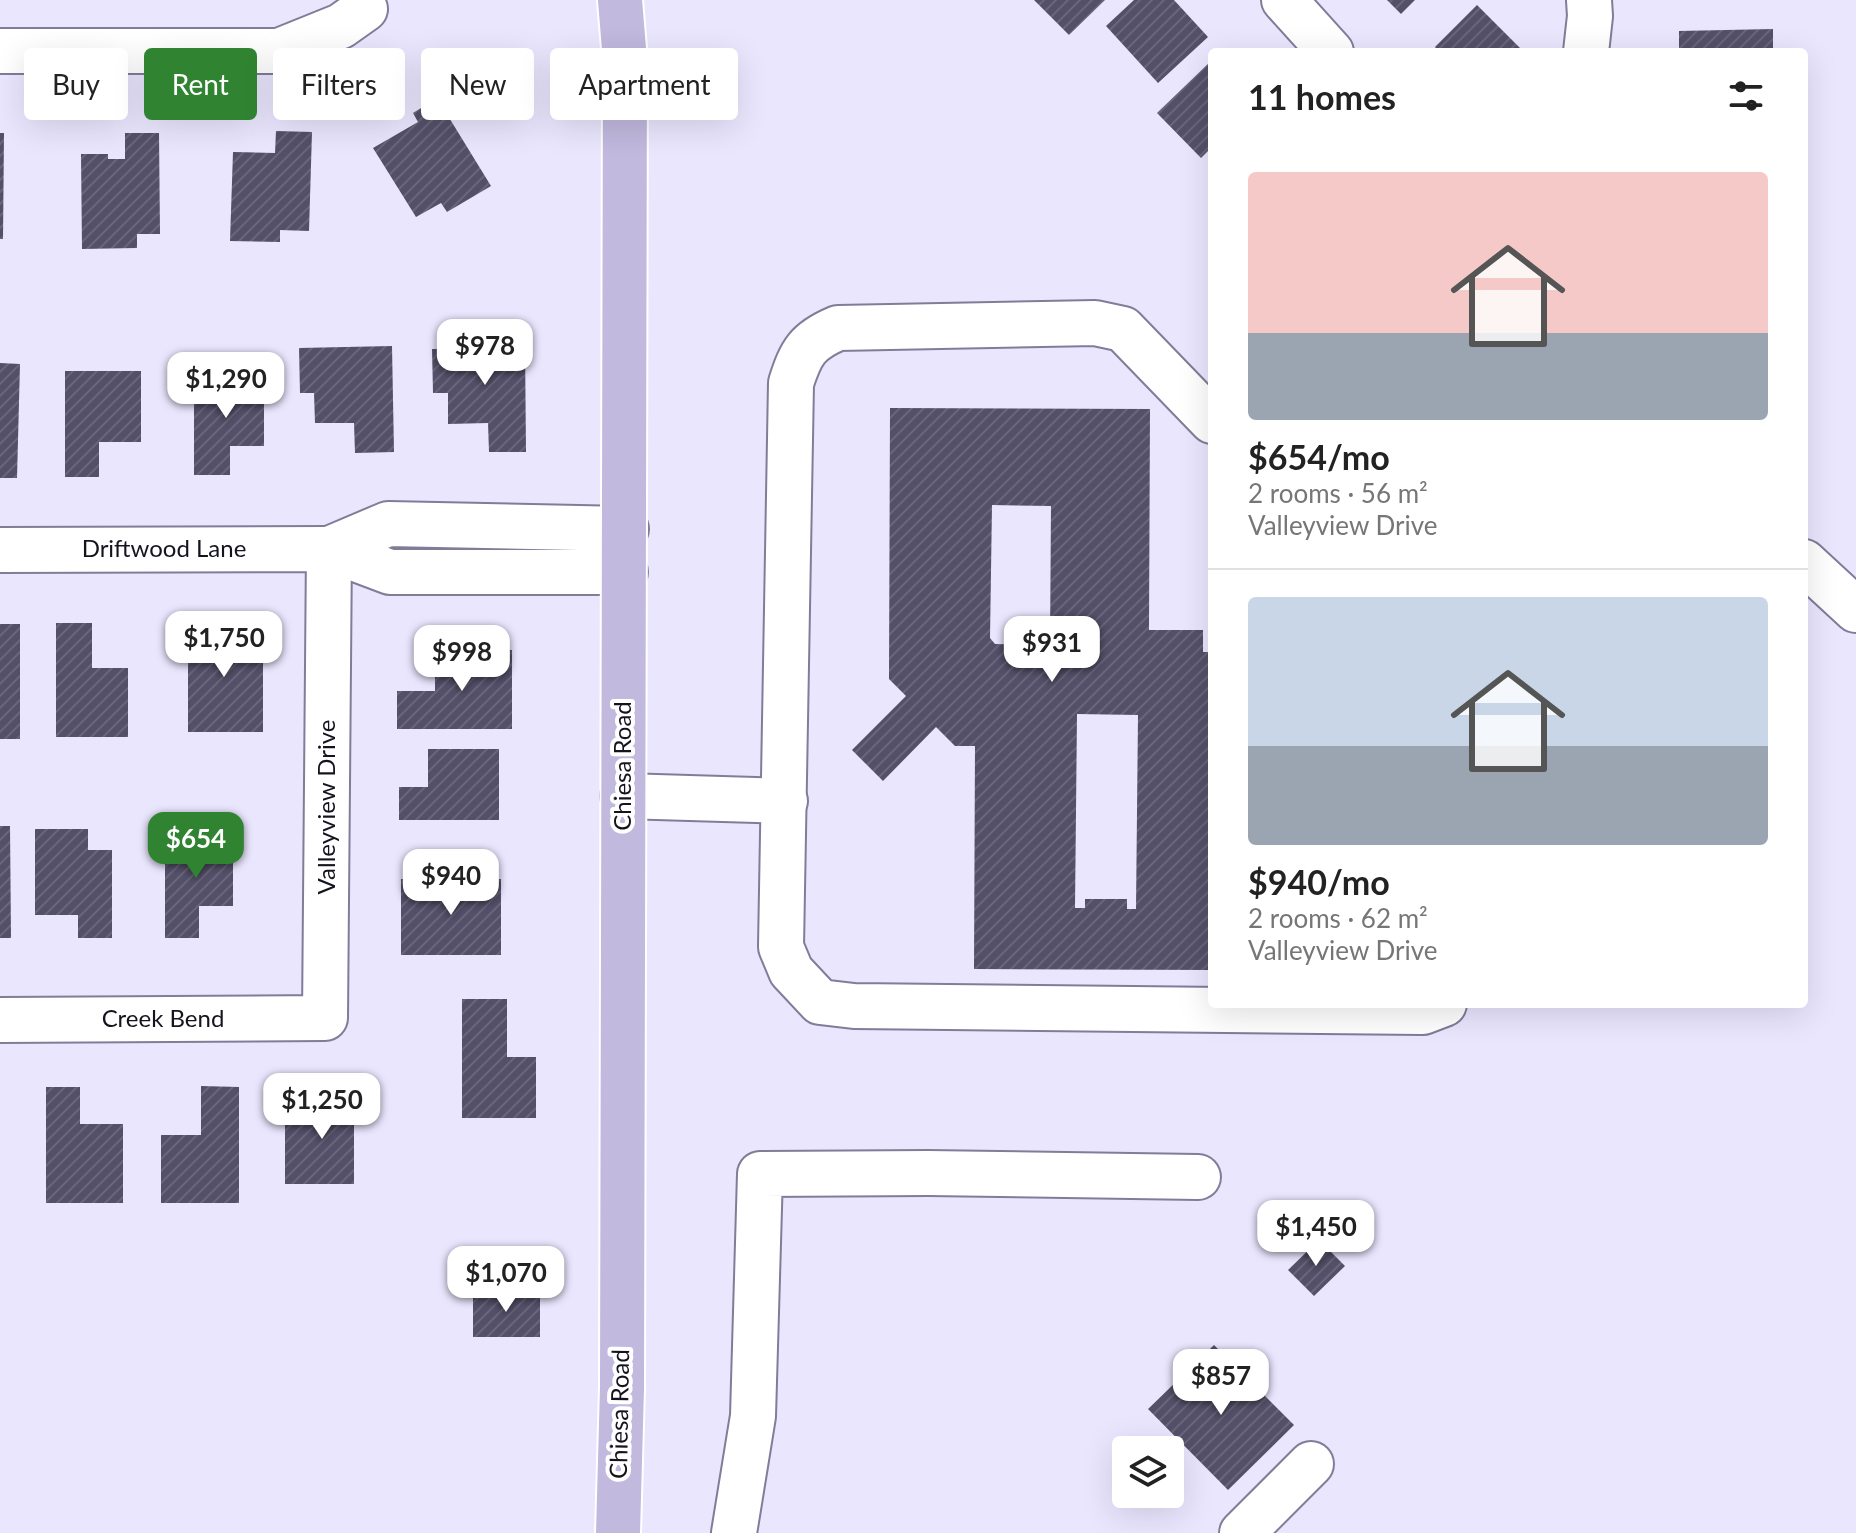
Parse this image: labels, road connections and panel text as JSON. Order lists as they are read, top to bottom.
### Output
{
  "streets": {
    "main road": ["Chiesa Road"],
    "street": ["Driftwood Lane", "Valleyview Drive", "Creek Bend"]
  },
  "crossings": [
    ["Driftwood Lane", "Chiesa Road"],
    ["Driftwood Lane", "Valleyview Drive"],
    ["Valleyview Drive", "Creek Bend"]
  ],
  "page": {
    "chip": [
      "Buy",
      "Rent",
      "Filters",
      "New",
      "Apartment"
    ],
    "heading": "11 homes",
    "list": [
      {
        "name": "$654/mo",
        "note": "2 rooms · 56 m² · Valleyview Drive"
      },
      {
        "name": "$940/mo",
        "note": "2 rooms · 62 m² · Valleyview Drive"
      }
    ],
    "price": [
      "$978",
      "$1,290",
      "$1,750",
      "$931",
      "$998",
      "$654",
      "$940",
      "$1,250",
      "$1,450",
      "$1,070",
      "$857"
    ]
  }
}
